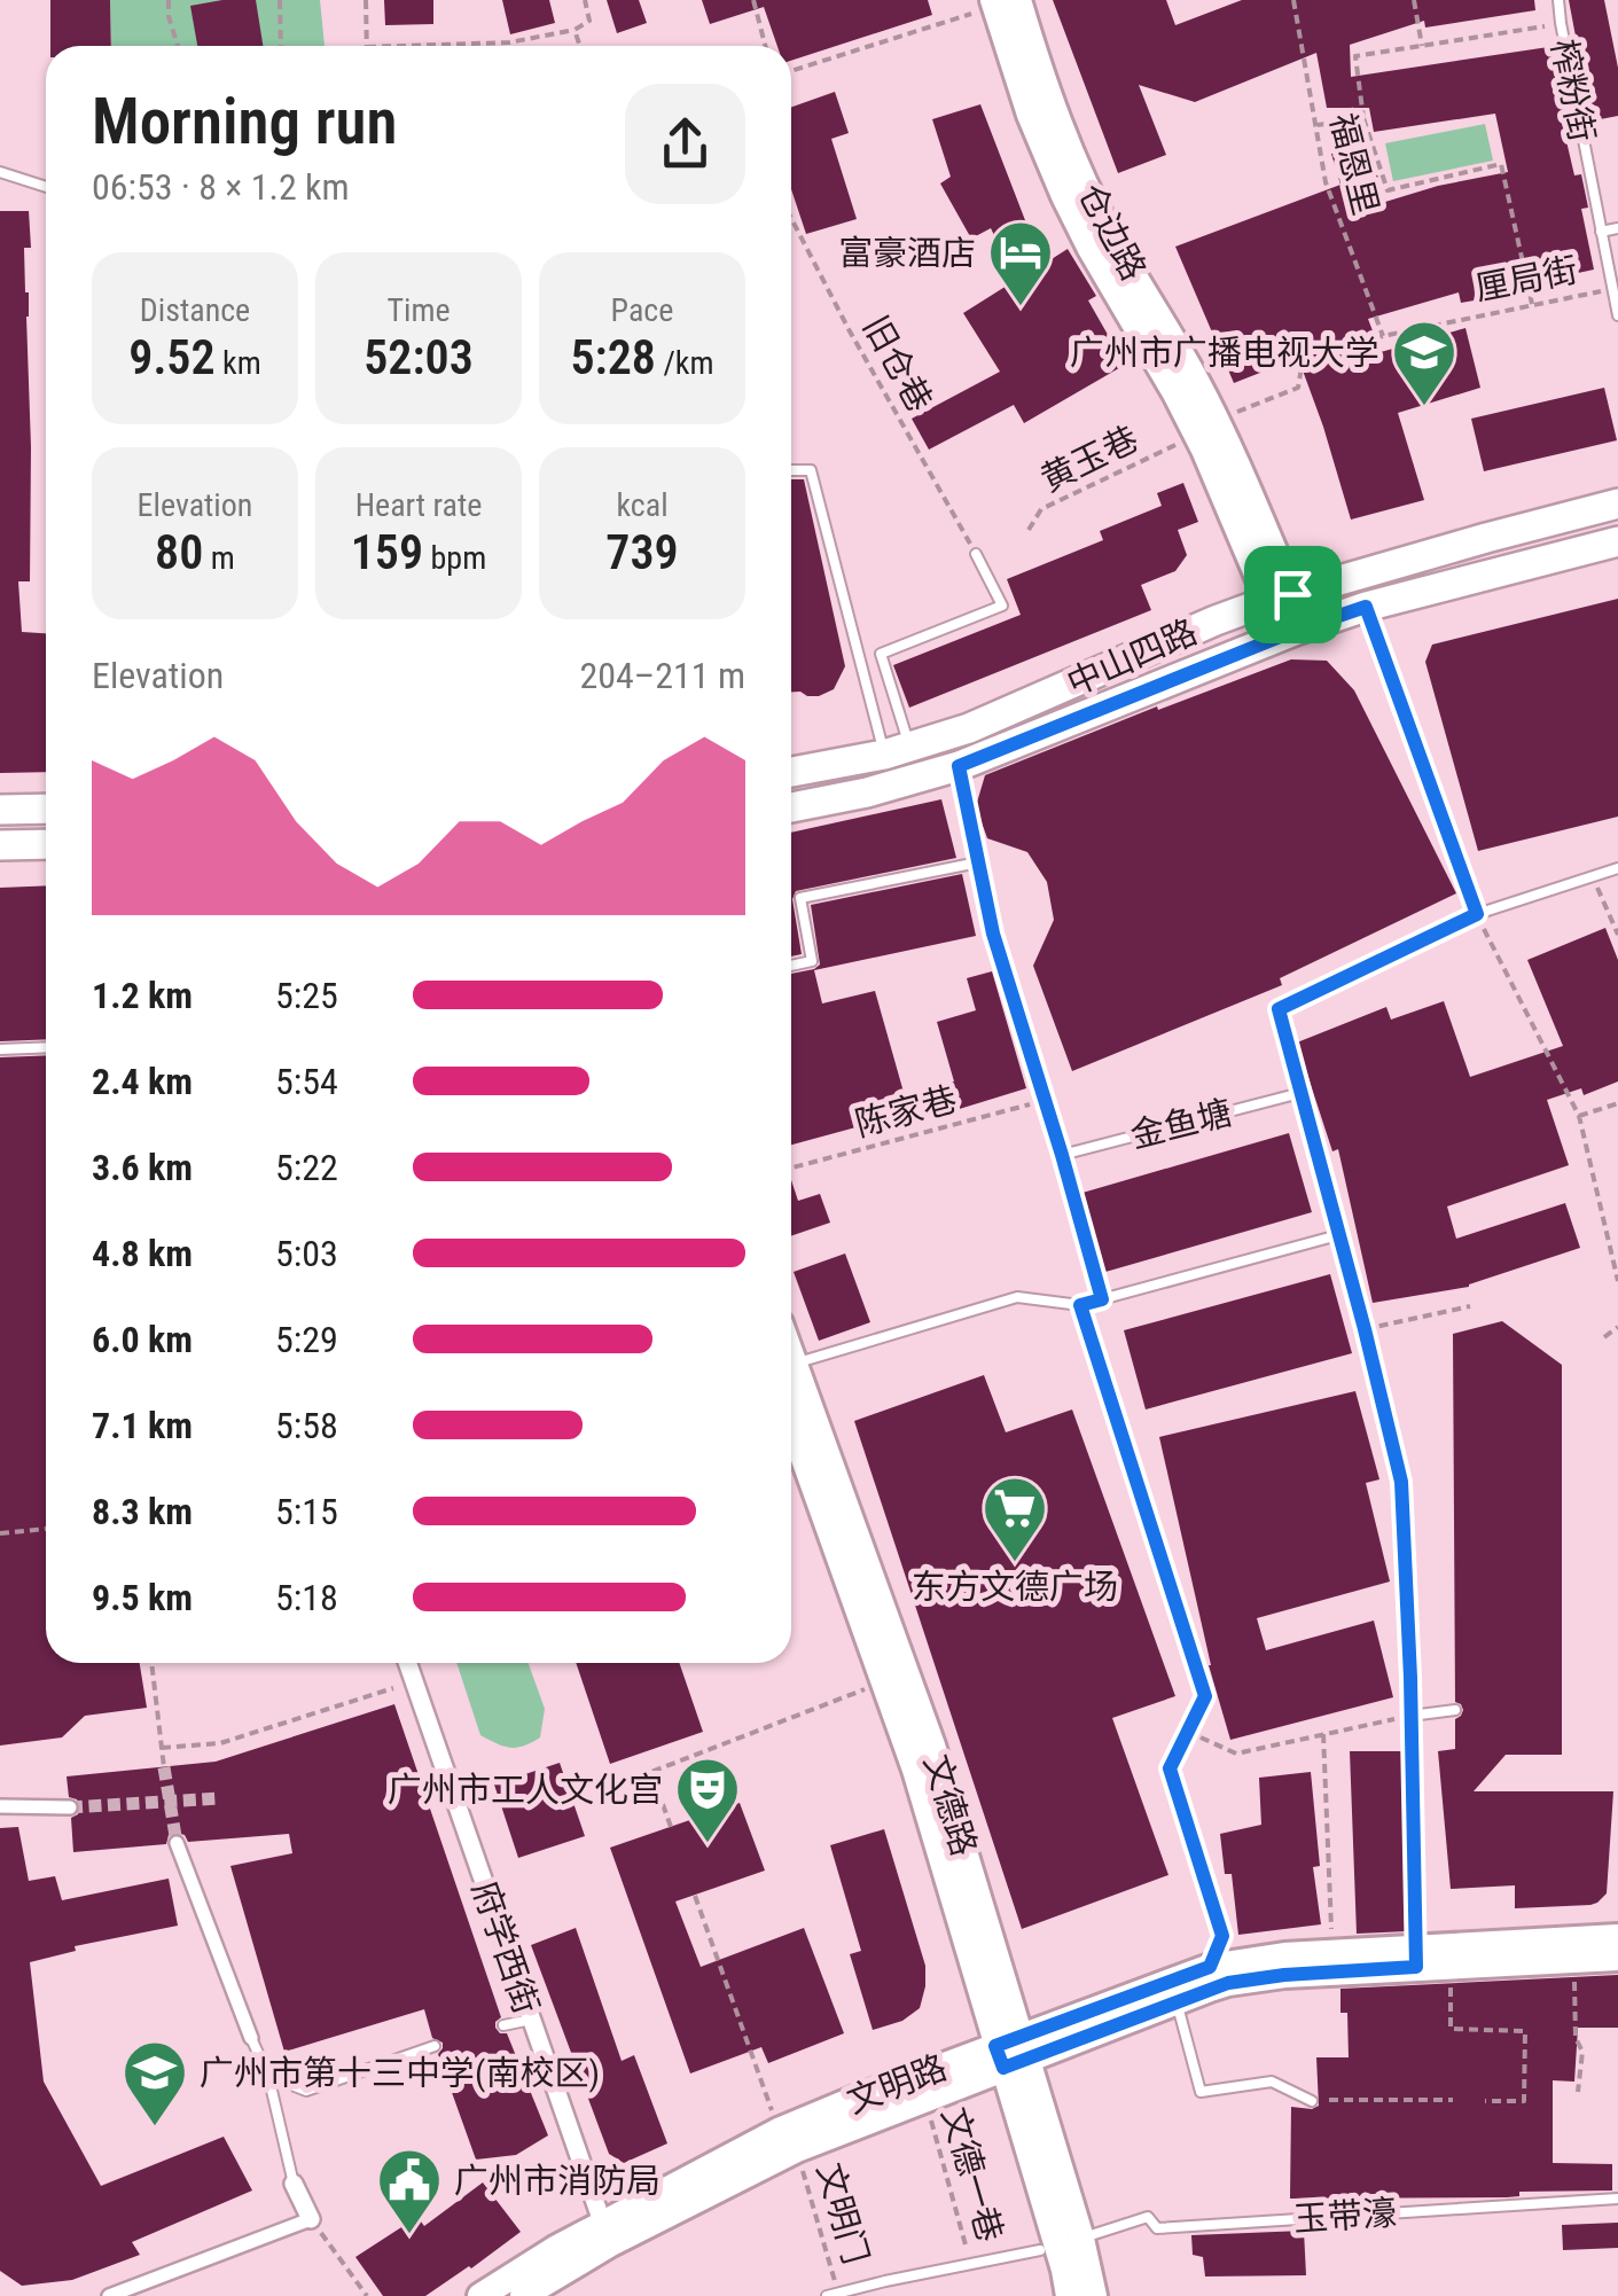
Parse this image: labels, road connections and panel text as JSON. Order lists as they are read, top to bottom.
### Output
{
  "streets": {
    "main road": [
      "仓边路",
      "中山四路",
      "文德路",
      "文明路"
    ],
    "street": ["府学西街"],
    "lane": ["榨粉街", "金鱼塘", "玉带濠"],
    "path": [
      "福恩里",
      "厘局街",
      "旧仓巷",
      "黄玉巷",
      "陈家巷",
      "文德一巷",
      "文明门"
    ]
  },
  "crossings": [
    ["榨粉街", "厘局街"],
    ["福恩里", "厘局街"],
    ["仓边路", "中山四路"],
    ["文德路", "文明路"],
    ["文德路", "玉带濠"],
    ["府学西街", "文明路"],
    ["文明路", "文德一巷"],
    ["文明路", "文明门"]
  ],
  "places": {
    "hotel": ["富豪酒店"],
    "school or university": ["广州市广播电视大学", "广州市第十三中学(南校区)"],
    "supermarket": ["东方文德广场"],
    "theatre": ["广州市工人文化宫"],
    "public building": ["广州市消防局"]
  },
  "page": {
    "heading": ["Morning run", "06:53 · 8 × 1.2 km"],
    "stats": [
      ["Distance", "9.52 km"],
      ["Time", "52:03"],
      ["Pace", "5:28 /km"],
      ["Elevation", "80 m"],
      ["Heart rate", "159 bpm"],
      ["kcal", "739"]
    ],
    "chart": ["Elevation", "204–211 m"],
    "list": [
      {
        "name": "1.2 km",
        "note": "5:25"
      },
      {
        "name": "2.4 km",
        "note": "5:54"
      },
      {
        "name": "3.6 km",
        "note": "5:22"
      },
      {
        "name": "4.8 km",
        "note": "5:03"
      },
      {
        "name": "6.0 km",
        "note": "5:29"
      },
      {
        "name": "7.1 km",
        "note": "5:58"
      },
      {
        "name": "8.3 km",
        "note": "5:15"
      },
      {
        "name": "9.5 km",
        "note": "5:18"
      }
    ]
  }
}
